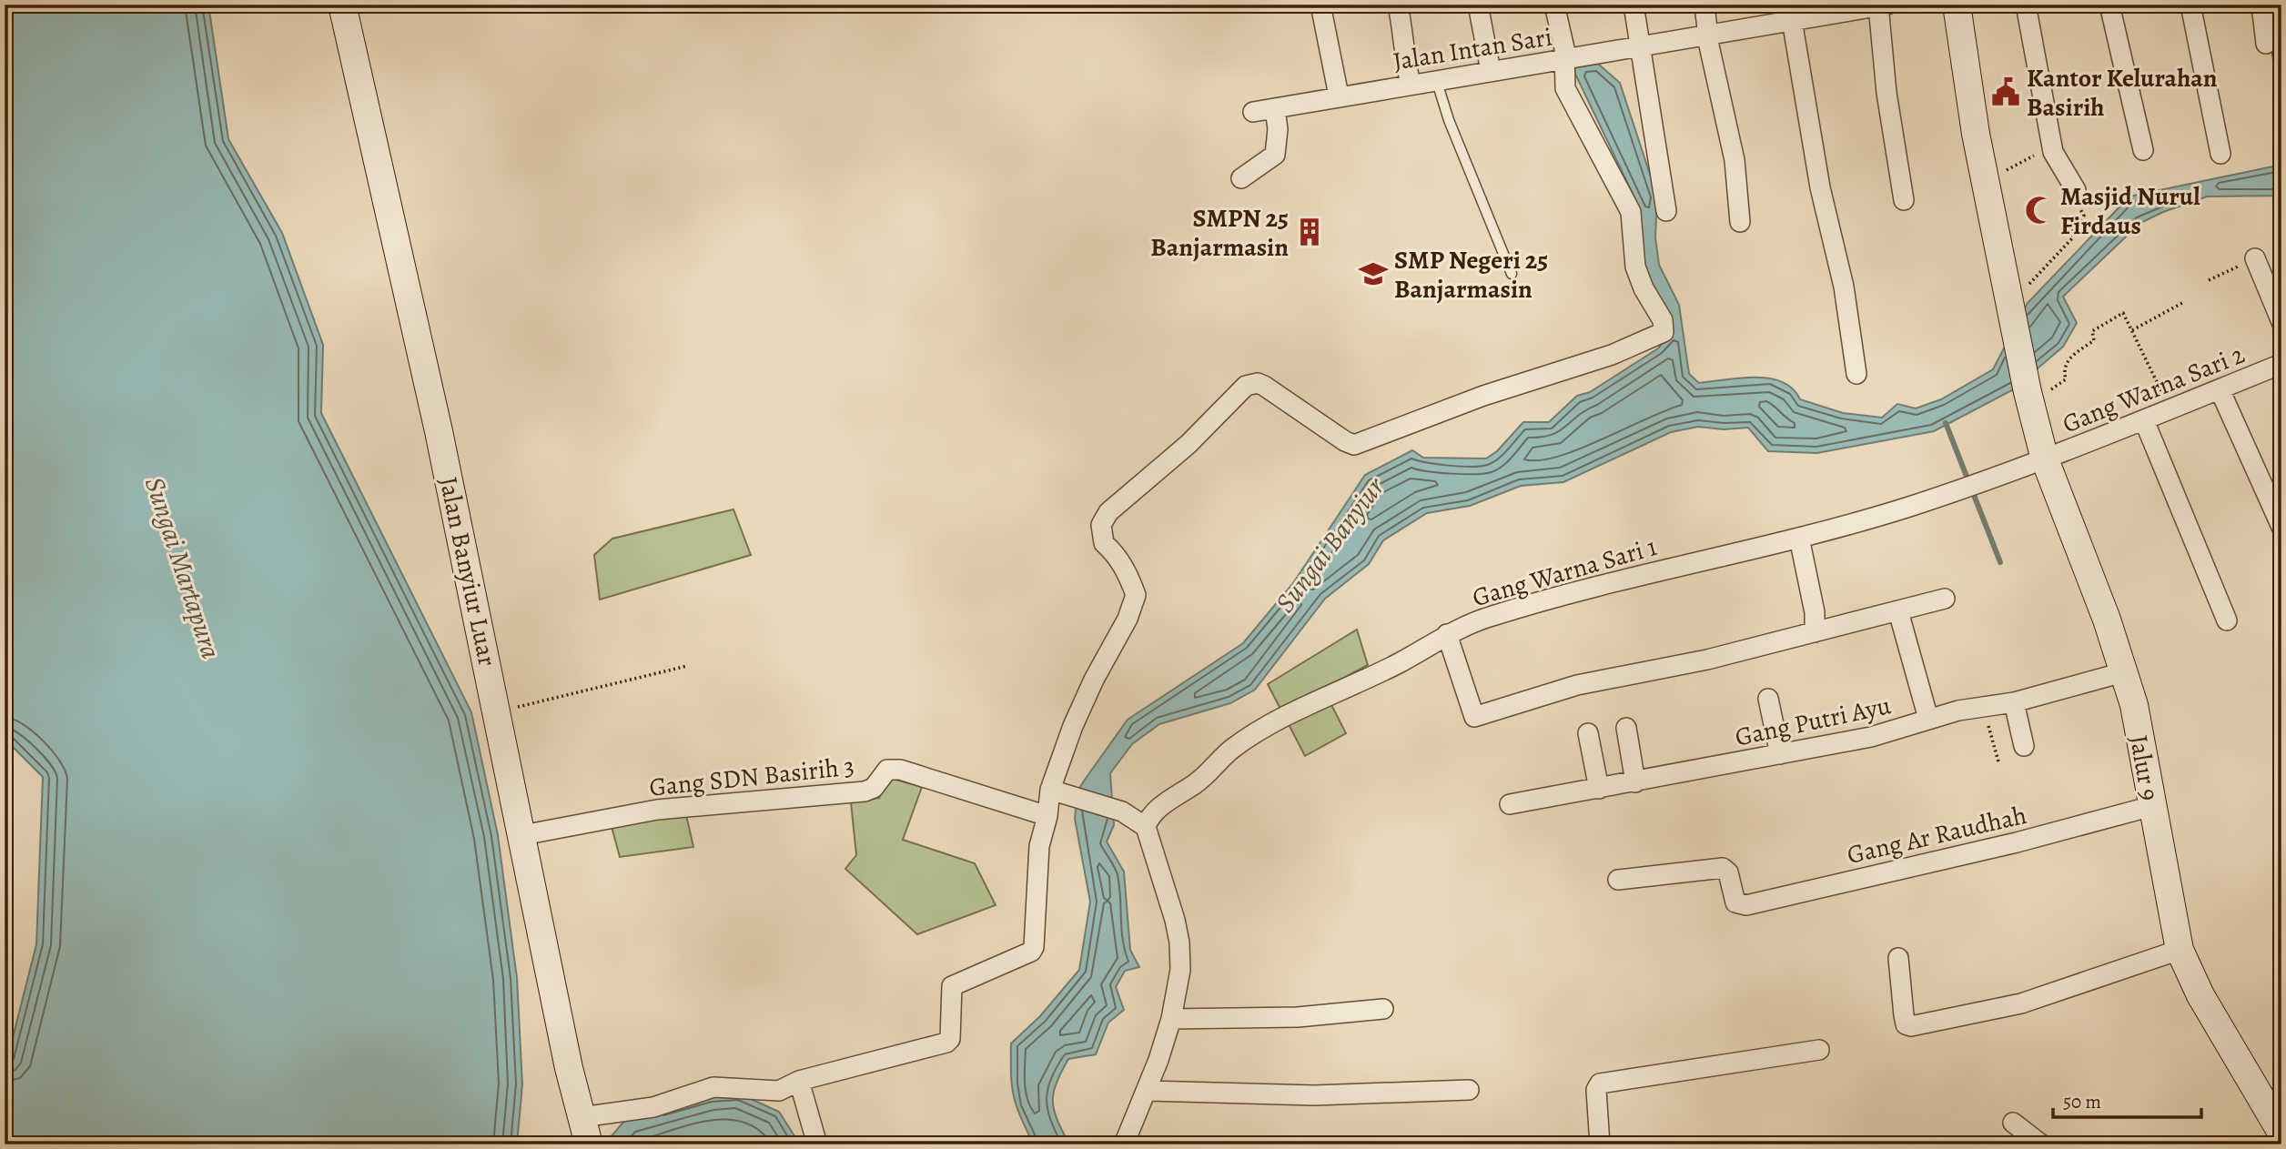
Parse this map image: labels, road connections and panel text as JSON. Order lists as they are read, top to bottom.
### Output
{
  "streets": {
    "street": [
      "Jalan Intan Sari",
      "Gang Warna Sari 2",
      "Jalan Banyiur Luar",
      "Gang Warna Sari 1",
      "Gang Putri Ayu",
      "Jalur 9",
      "Gang SDN Basirih 3",
      "Gang Ar Raudhah"
    ]
  },
  "crossings": [
    ["Gang Warna Sari 2", "Gang Warna Sari 1"],
    ["Gang Warna Sari 2", "Jalur 9"],
    ["Jalan Banyiur Luar", "Gang SDN Basirih 3"],
    ["Gang Warna Sari 1", "Jalur 9"],
    ["Gang Putri Ayu", "Jalur 9"],
    ["Jalur 9", "Gang Ar Raudhah"]
  ],
  "water": ["Sungai Banyiur", "Sungai Martapura"],
  "places": {
    "public building": ["Kantor Kelurahan Basirih"],
    "mosque": ["Masjid Nurul Firdaus"],
    "building": ["SMPN 25 Banjarmasin"],
    "school or university": ["SMP Negeri 25 Banjarmasin"]
  },
  "scale_bar": "50 m"
}
